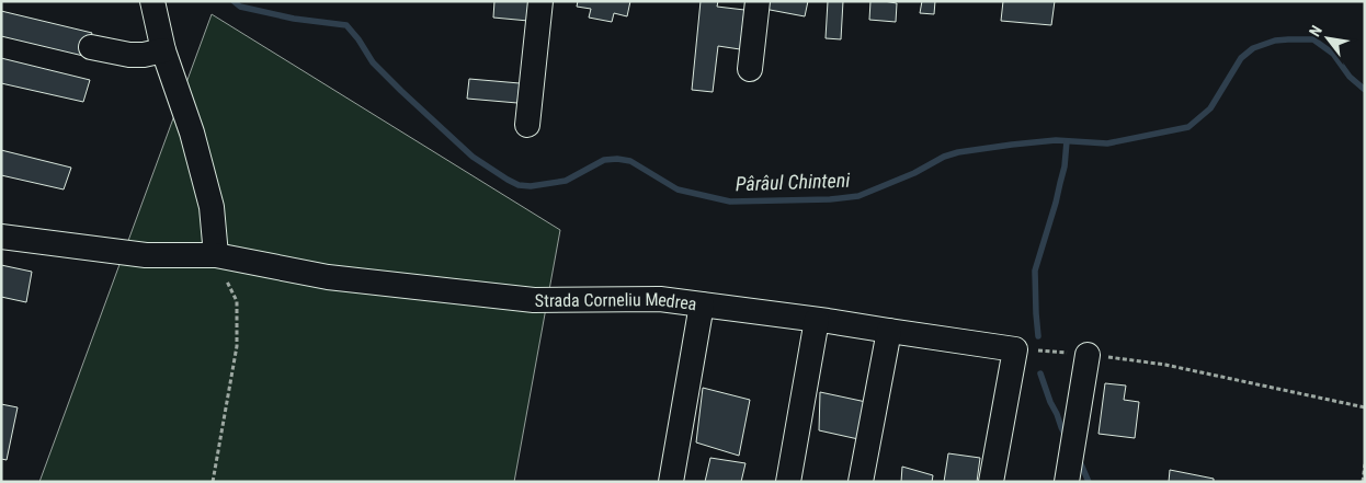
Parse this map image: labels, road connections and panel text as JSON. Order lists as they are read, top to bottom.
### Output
{
  "streets": {
    "street": ["Strada Corneliu Medrea"]
  },
  "water": ["Pârâul Chinteni"],
  "north": "top left"
}
